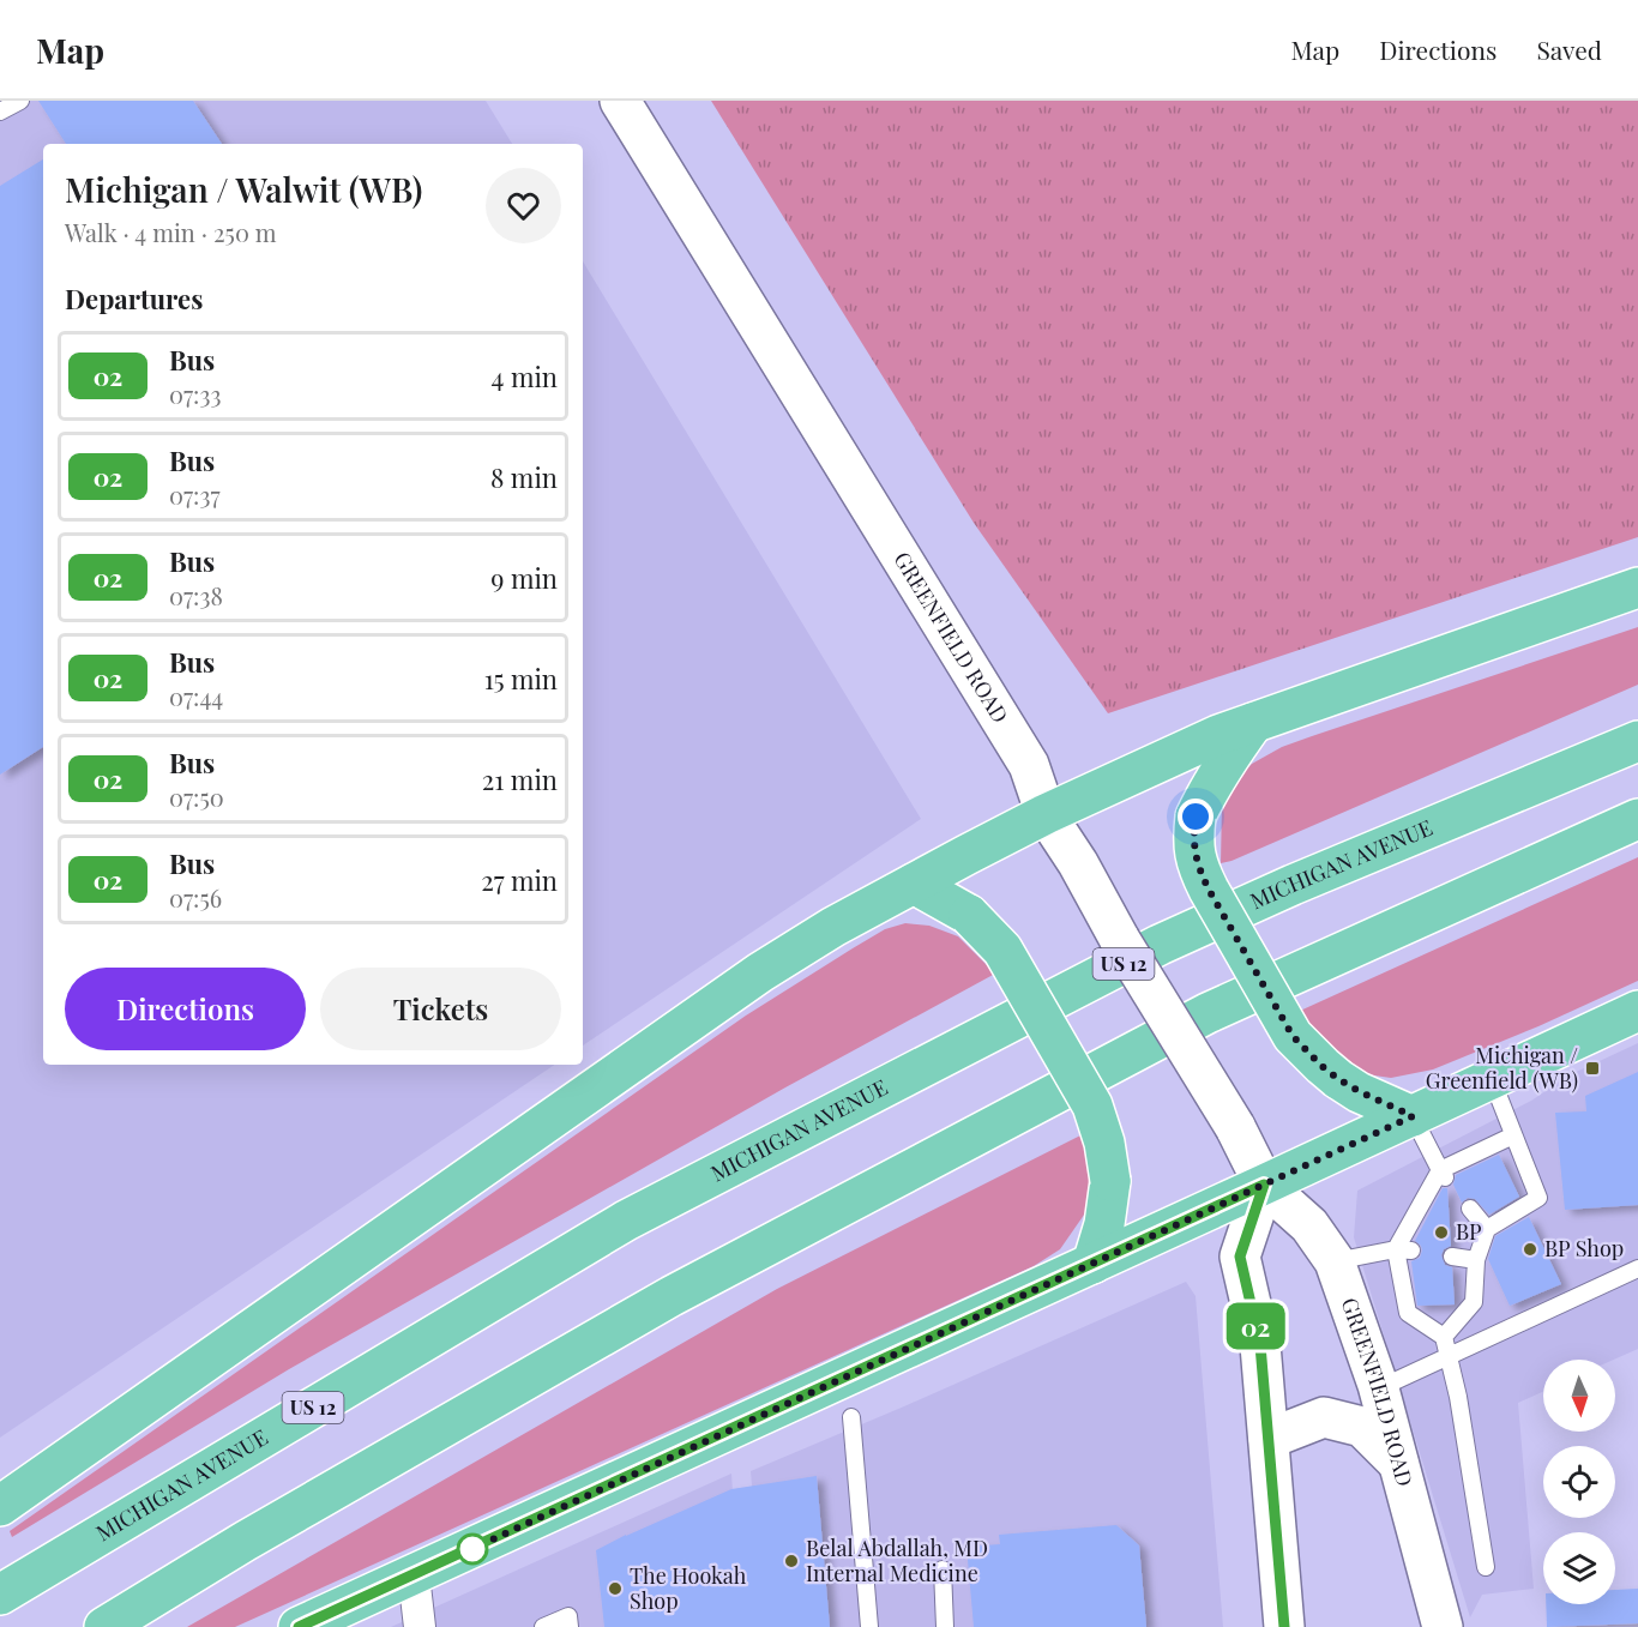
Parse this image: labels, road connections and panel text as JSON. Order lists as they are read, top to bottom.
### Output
{
  "streets": {
    "main road": ["GREENFIELD ROAD", "MICHIGAN AVENUE", "US 12"]
  },
  "places": {
    "transit": ["Michigan / Greenfield (WB)"],
    "other": [
      "BP",
      "BP Shop",
      "Belal Abdallah, MD Internal Medicine",
      "The Hookah Shop"
    ]
  },
  "lines": ["bus line 02"],
  "north": "bottom",
  "page": {
    "header": "Map",
    "nav": ["Map", "Directions", "Saved"],
    "on_map": "02",
    "heading": [
      ["Michigan / Walwit (WB)", "Walk · 4 min · 250 m"],
      "Departures"
    ],
    "list": [
      {
        "mark": "02",
        "name": "Bus",
        "note": "07:33",
        "value": "4 min"
      },
      {
        "mark": "02",
        "name": "Bus",
        "note": "07:37",
        "value": "8 min"
      },
      {
        "mark": "02",
        "name": "Bus",
        "note": "07:38",
        "value": "9 min"
      },
      {
        "mark": "02",
        "name": "Bus",
        "note": "07:44",
        "value": "15 min"
      },
      {
        "mark": "02",
        "name": "Bus",
        "note": "07:50",
        "value": "21 min"
      },
      {
        "mark": "02",
        "name": "Bus",
        "note": "07:56",
        "value": "27 min"
      }
    ],
    "buttons": ["Directions", "Tickets"]
  }
}
